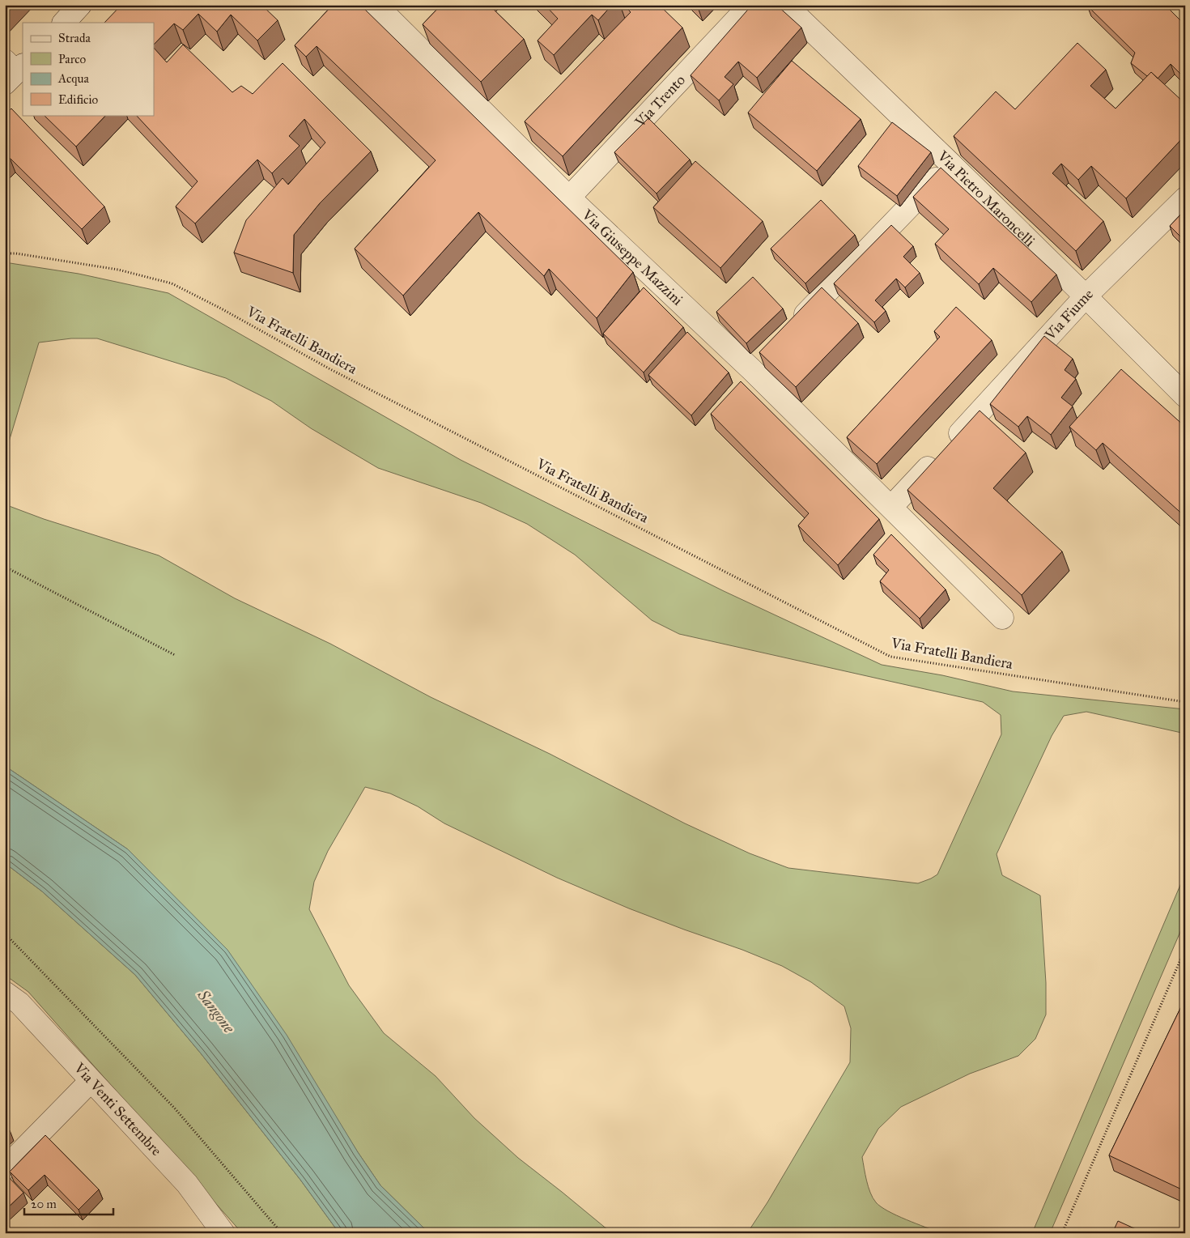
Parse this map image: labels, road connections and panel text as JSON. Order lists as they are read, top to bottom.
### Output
{
  "streets": {
    "street": [
      "Via Trento",
      "Via Pietro Maroncelli",
      "Via Giuseppe Mazzini",
      "Via Fiume",
      "Via Venti Settembre"
    ],
    "path": ["Via Fratelli Bandiera"]
  },
  "crossings": [
    ["Via Trento", "Via Giuseppe Mazzini"],
    ["Via Pietro Maroncelli", "Via Fiume"],
    ["Via Giuseppe Mazzini", "Via Fiume"]
  ],
  "water": ["Sangone"],
  "legend": [
    "Strada",
    "Parco",
    "Acqua",
    "Edificio"
  ],
  "scale_bar": "20 m"
}
